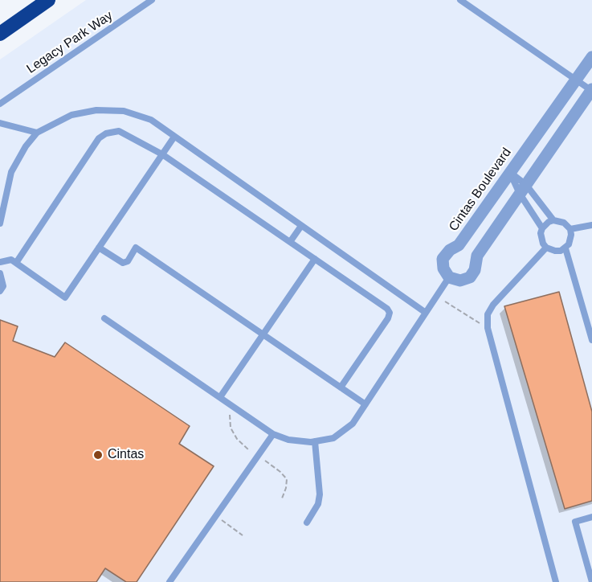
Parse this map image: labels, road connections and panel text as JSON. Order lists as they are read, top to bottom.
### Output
{
  "streets": {
    "street": ["Cintas Boulevard"],
    "lane": ["Legacy Park Way"]
  },
  "places": ["Cintas"]
}
